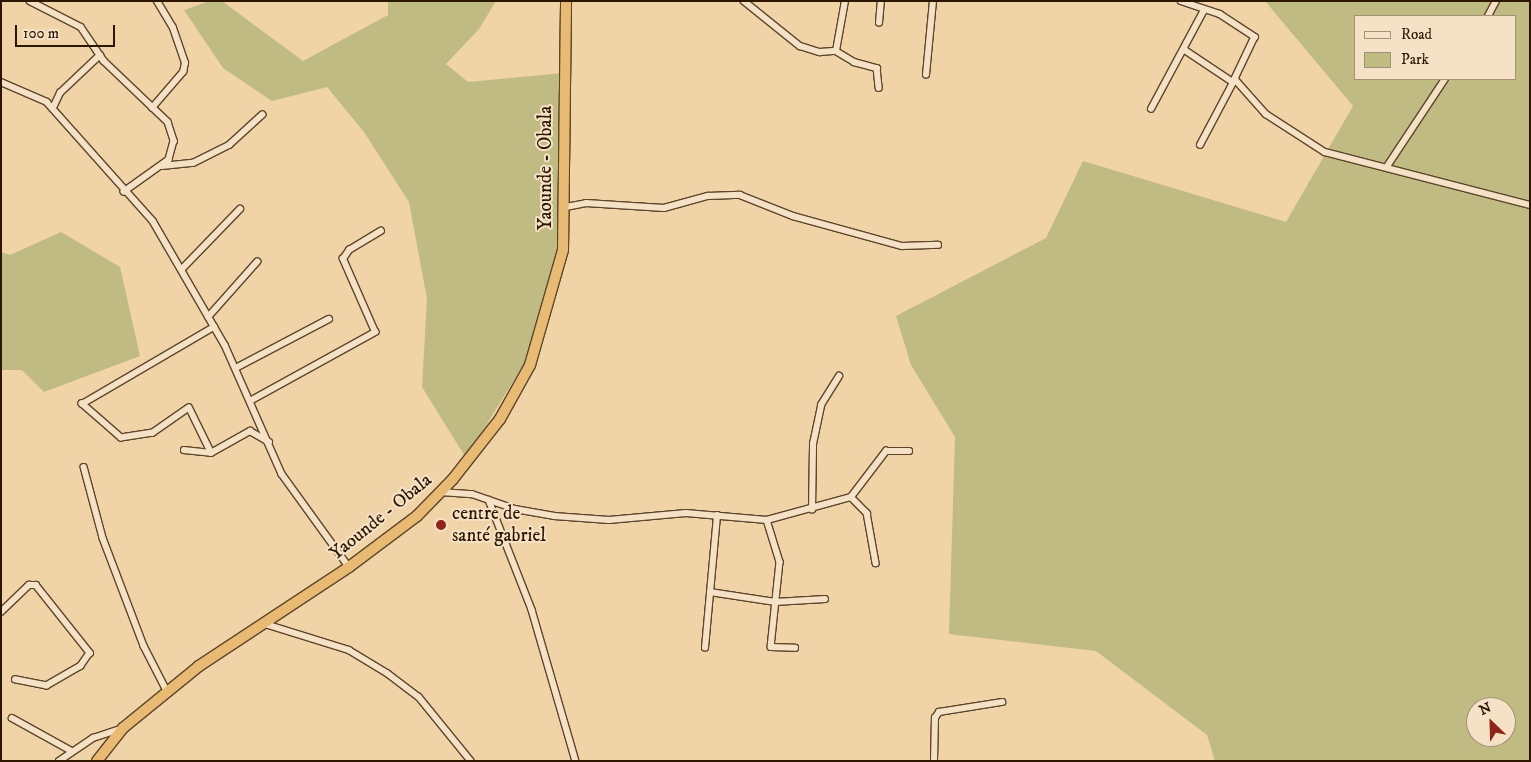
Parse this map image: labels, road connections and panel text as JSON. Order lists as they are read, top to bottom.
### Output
{
  "streets": {
    "highway": ["Yaounde - Obala"]
  },
  "places": ["centre de santé gabriel"],
  "legend": ["Road", "Park"],
  "scale_bar": "100 m",
  "north": "top left"
}
